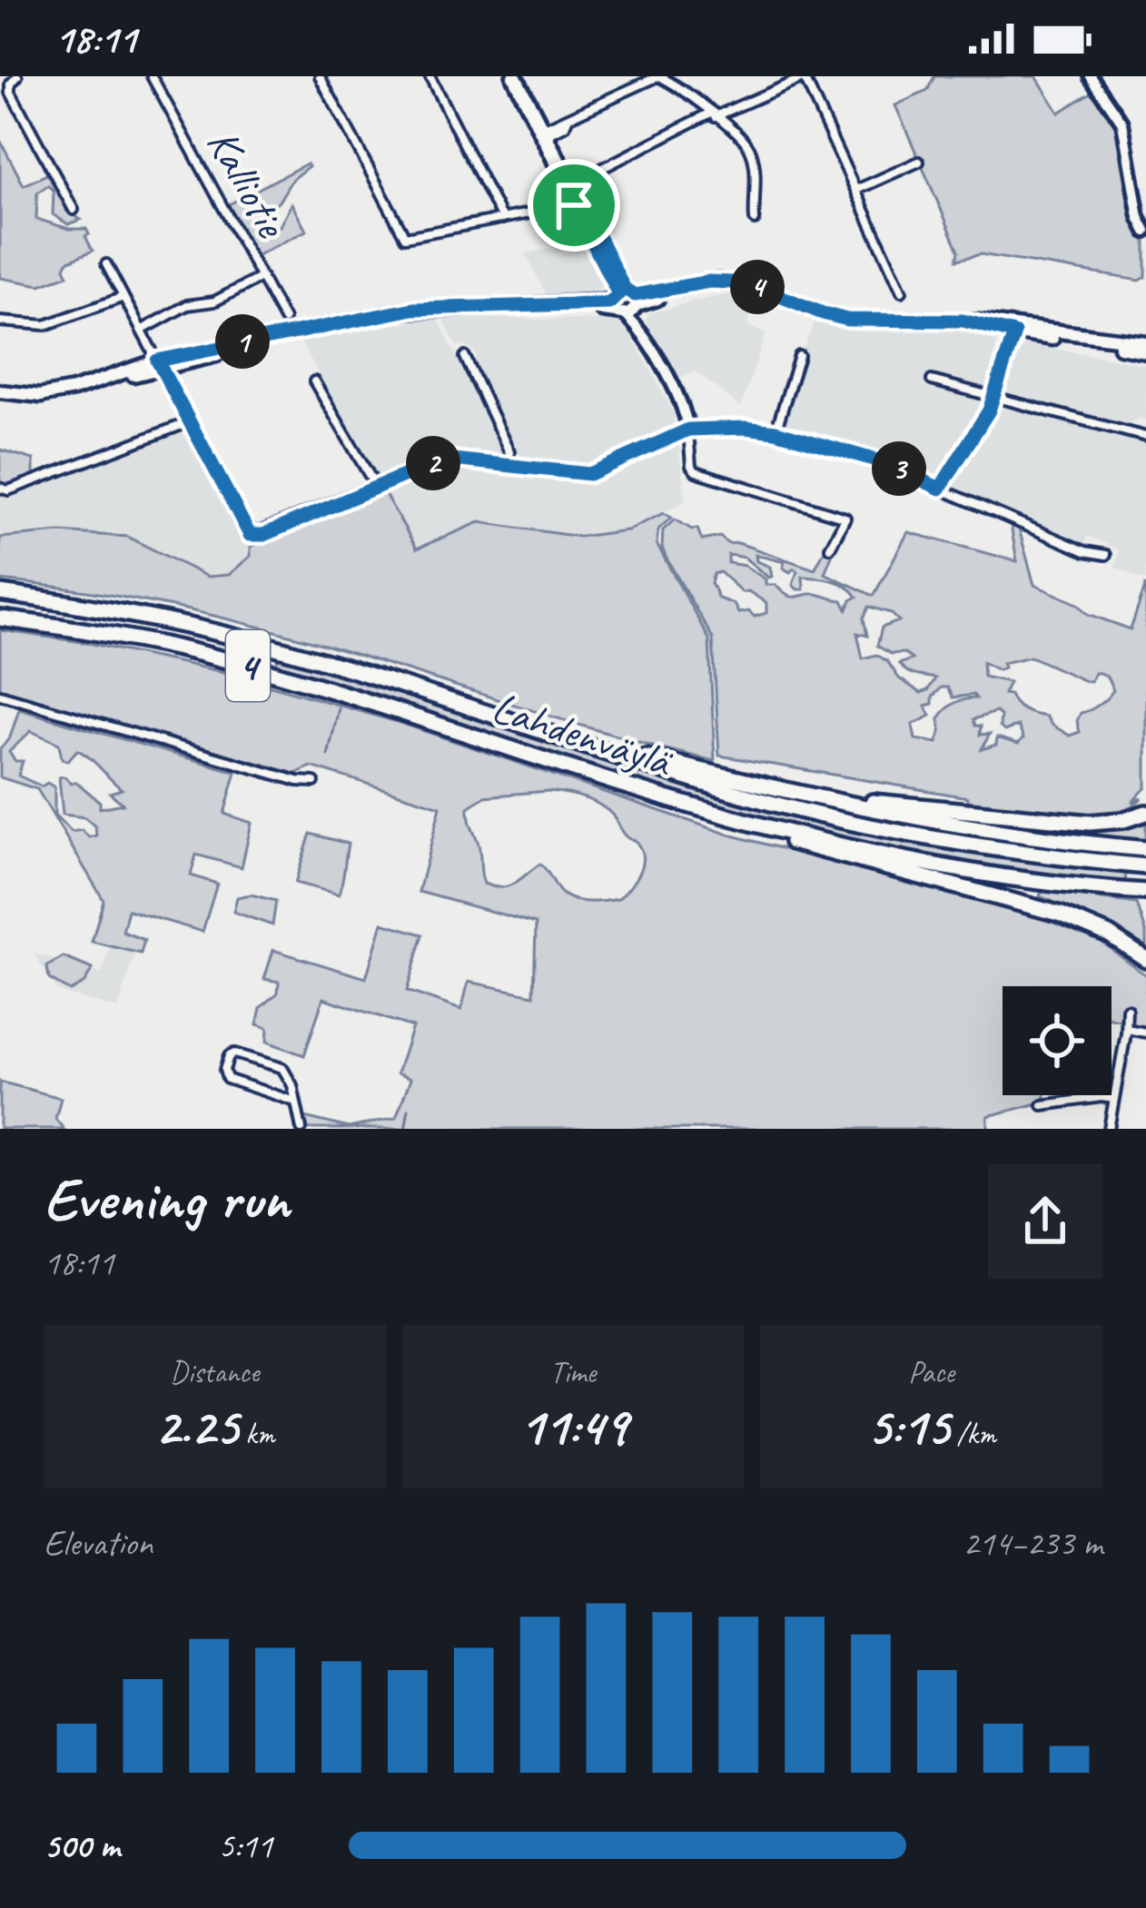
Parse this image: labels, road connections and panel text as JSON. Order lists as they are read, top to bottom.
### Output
{
  "streets": {
    "highway": ["4", "Lahdenväylä"],
    "street": ["Kalliotie"]
  },
  "page": {
    "status": "18:11",
    "pins": [
      "4",
      "1",
      "2",
      "3"
    ],
    "heading": ["Evening run", "18:11"],
    "stats": [
      ["Distance", "2.25 km"],
      ["Time", "11:49"],
      ["Pace", "5:15 /km"]
    ],
    "chart": ["Elevation", "214–233 m"],
    "list": [
      {
        "name": "500 m",
        "note": "5:11"
      }
    ]
  }
}
